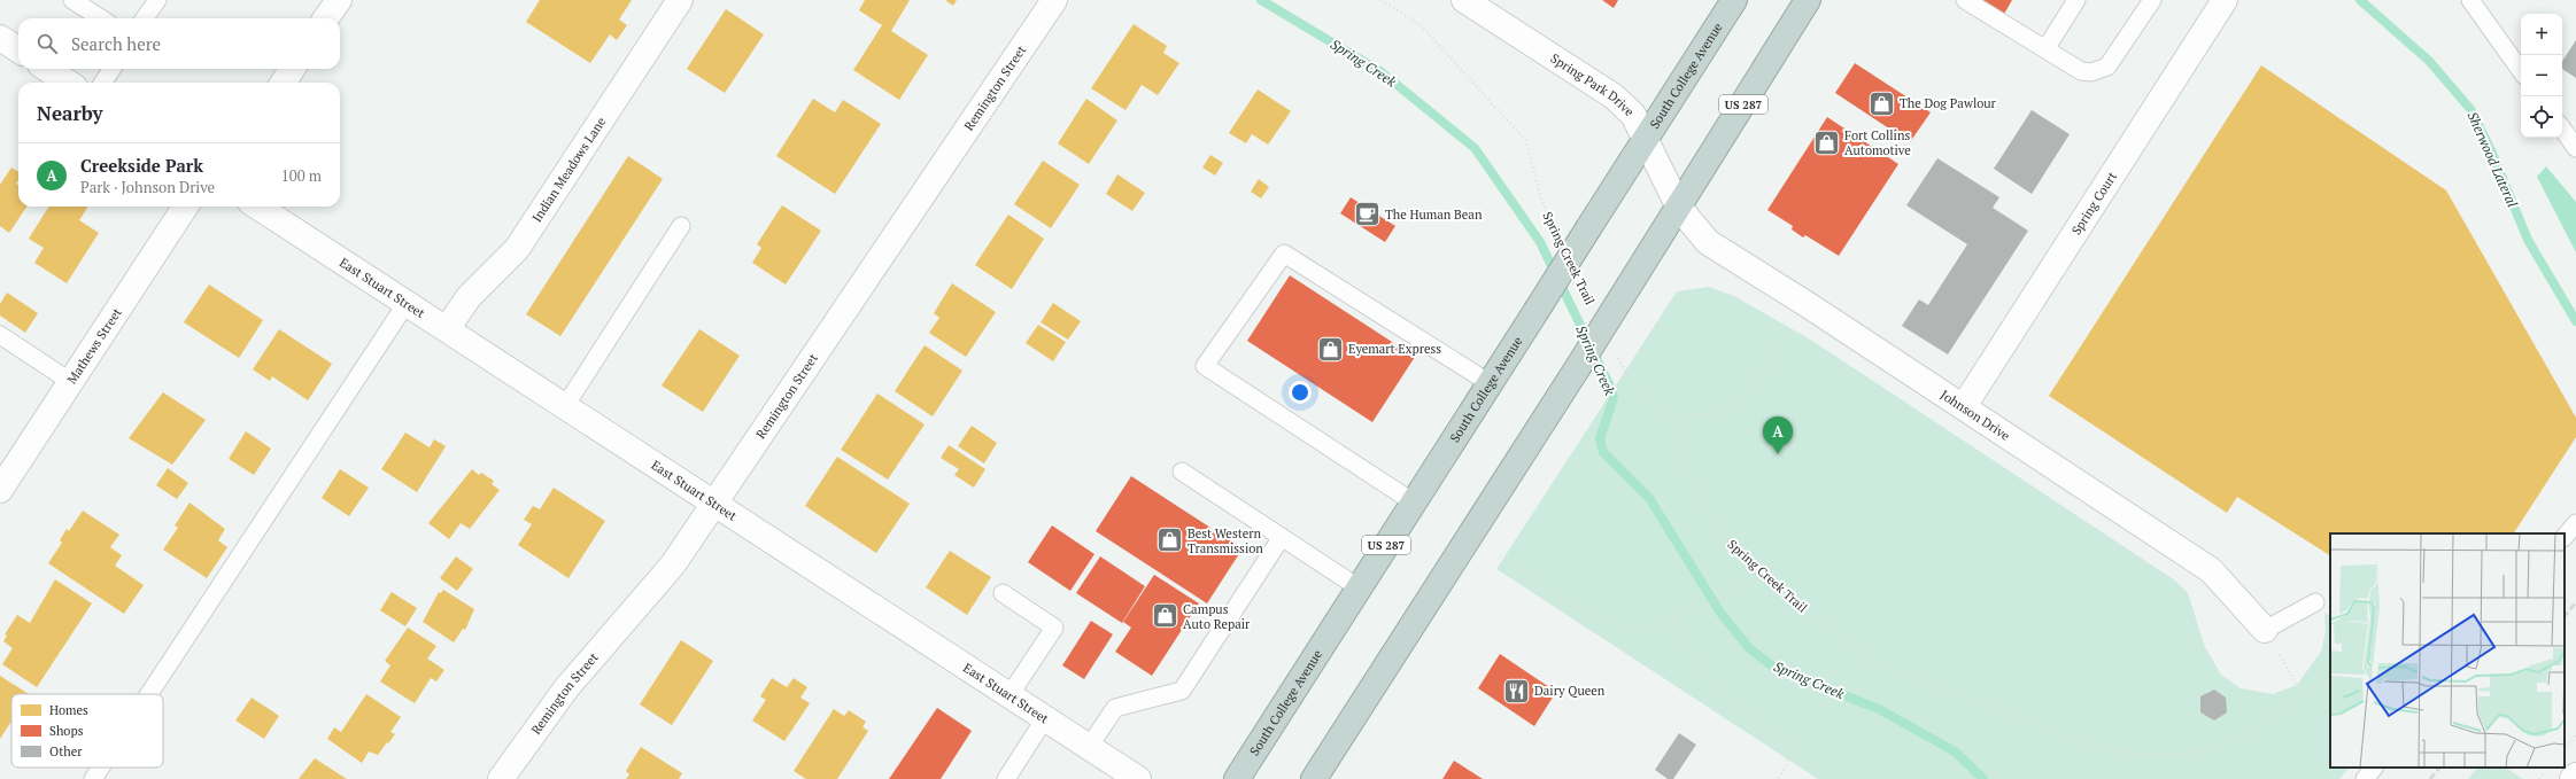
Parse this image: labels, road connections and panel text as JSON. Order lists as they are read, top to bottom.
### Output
{
  "streets": {
    "highway": ["South College Avenue", "US 287"],
    "street": [
      "Spring Park Drive",
      "Remington Street",
      "Indian Meadows Lane",
      "Spring Court",
      "East Stuart Street",
      "Mathews Street",
      "Johnson Drive"
    ],
    "path": ["Spring Creek Trail"]
  },
  "crossings": [
    ["South College Avenue", "Spring Park Drive"],
    ["Spring Park Drive", "US 287"],
    ["Spring Park Drive", "Johnson Drive"],
    ["Remington Street", "East Stuart Street"],
    ["US 287", "Johnson Drive"],
    ["Indian Meadows Lane", "East Stuart Street"],
    ["Spring Court", "Johnson Drive"]
  ],
  "water": ["Spring Creek", "Sherwood Lateral"],
  "places": {
    "shop": [
      "The Dog Pawlour",
      "Fort Collins Automotive",
      "Eyemart Express",
      "Best Western Transmission",
      "Campus Auto Repair"
    ],
    "cafe": ["The Human Bean"],
    "restaurant": ["Dairy Queen"]
  },
  "legend": ["Homes", "Shops", "Other"],
  "page": {
    "map_buttons": ["+", "−"],
    "search": "Search here",
    "heading": "Nearby",
    "list": [
      {
        "mark": "A",
        "name": "Creekside Park",
        "note": "Park · Johnson Drive",
        "value": "100 m"
      }
    ],
    "pins": "A"
  }
}
